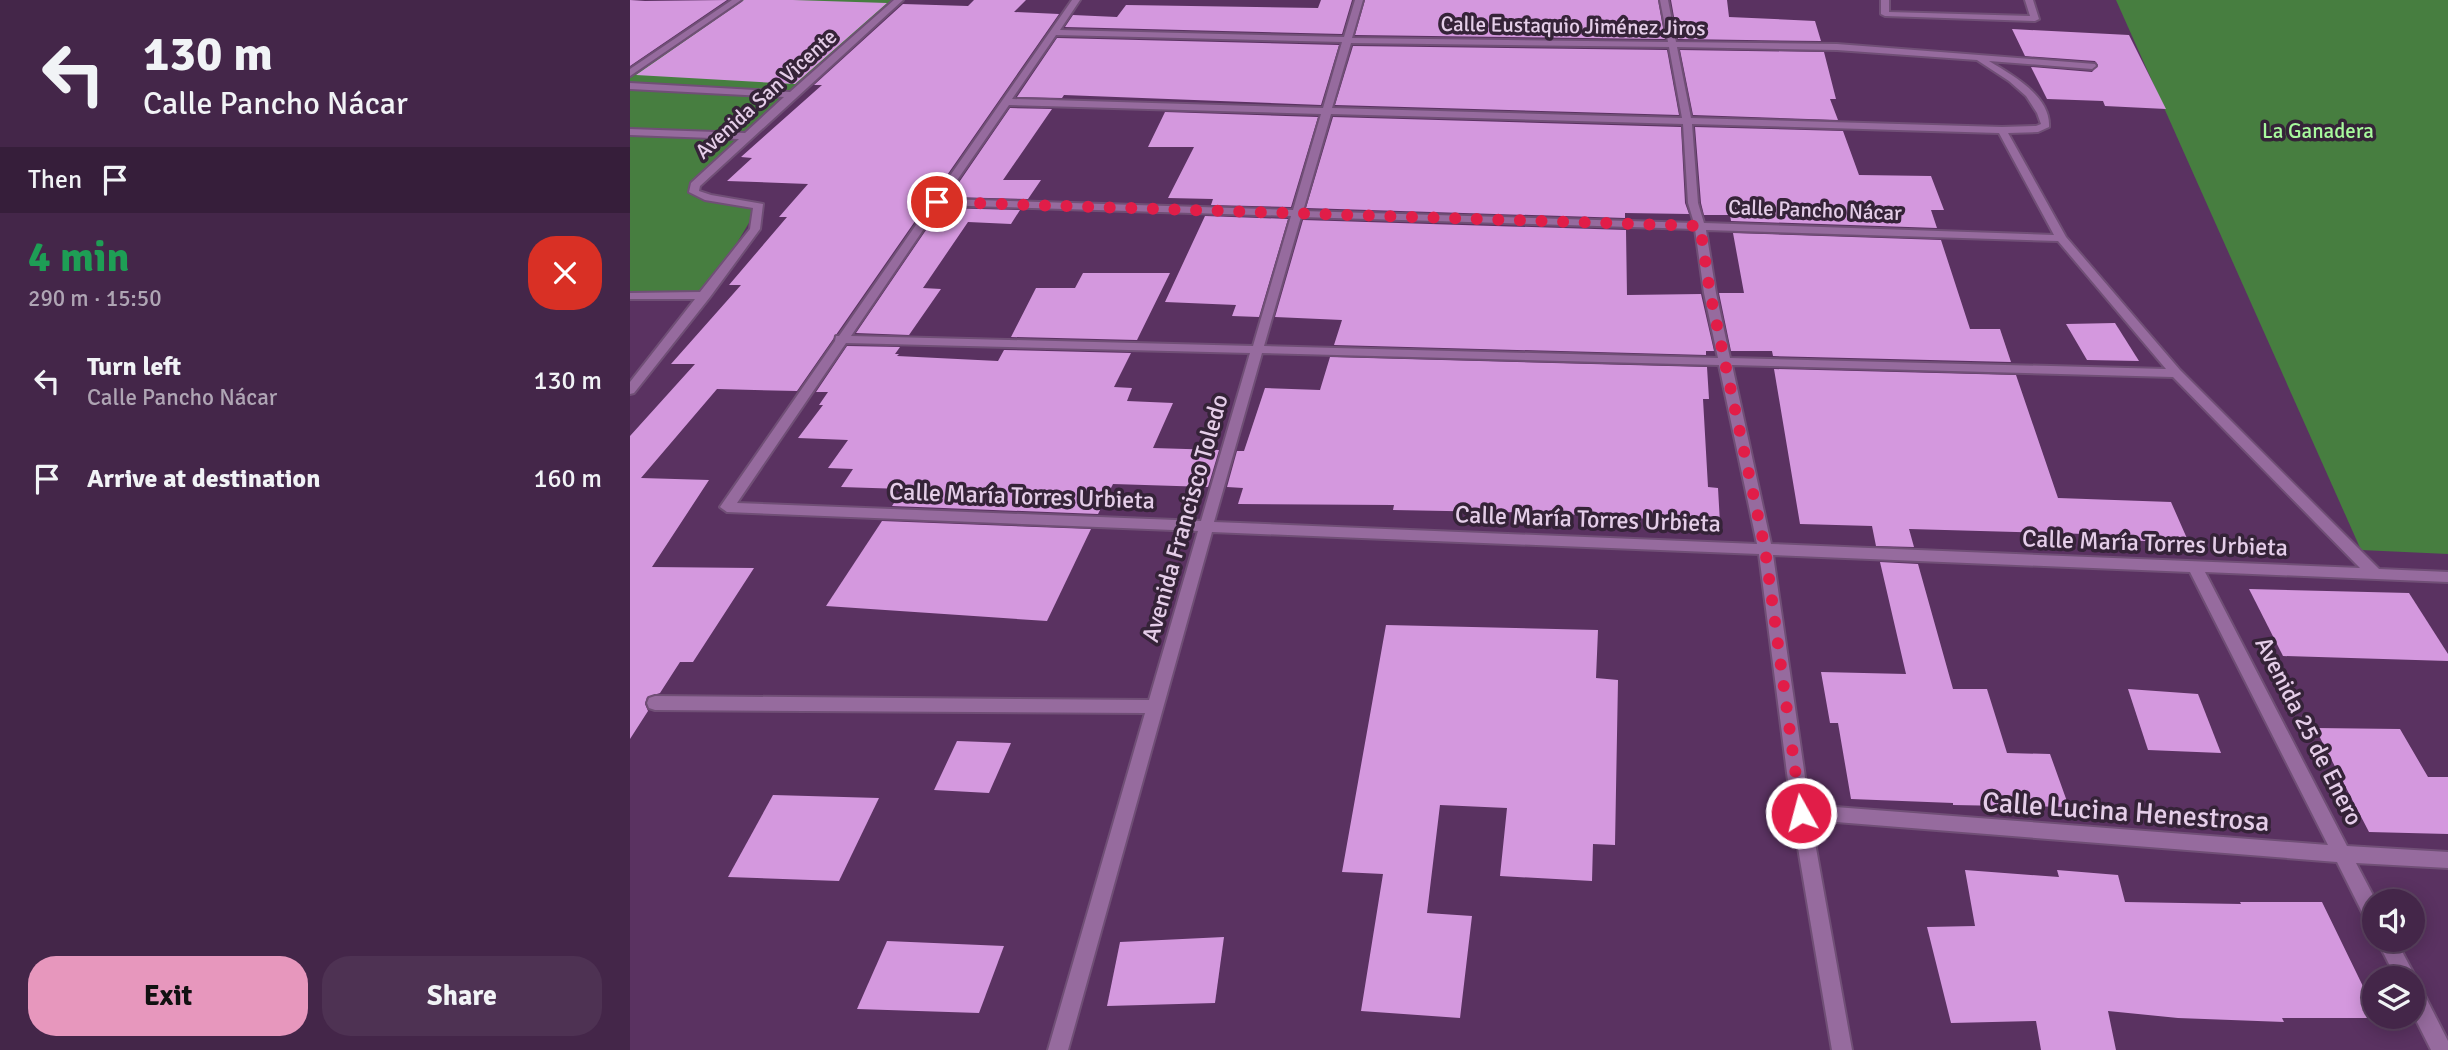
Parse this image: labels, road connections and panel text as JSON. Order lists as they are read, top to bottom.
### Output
{
  "streets": {
    "street": [
      "Calle Eustaquio Jiménez Jiros",
      "Avenida San Vicente",
      "Calle Pancho Nácar",
      "Calle María Torres Urbieta",
      "Avenida Francisco Toledo",
      "Avenida 25 de Enero",
      "Calle Lucina Henestrosa"
    ]
  },
  "crossings": [
    ["Calle Eustaquio Jiménez Jiros", "Avenida Francisco Toledo"],
    ["Calle Pancho Nácar", "Avenida Francisco Toledo"],
    ["Calle María Torres Urbieta", "Avenida Francisco Toledo"],
    ["Calle María Torres Urbieta", "Avenida 25 de Enero"],
    ["Avenida 25 de Enero", "Calle Lucina Henestrosa"]
  ],
  "parks": ["La Ganadera"],
  "page": {
    "turn": ["130 m", "Calle Pancho Nácar"],
    "then": "Then",
    "heading": ["4 min", "290 m · 15:50"],
    "list": [
      {
        "name": "Turn left",
        "note": "Calle Pancho Nácar",
        "value": "130 m"
      },
      {
        "name": "Arrive at destination",
        "value": "160 m"
      }
    ],
    "buttons": ["Exit", "Share"]
  }
}
